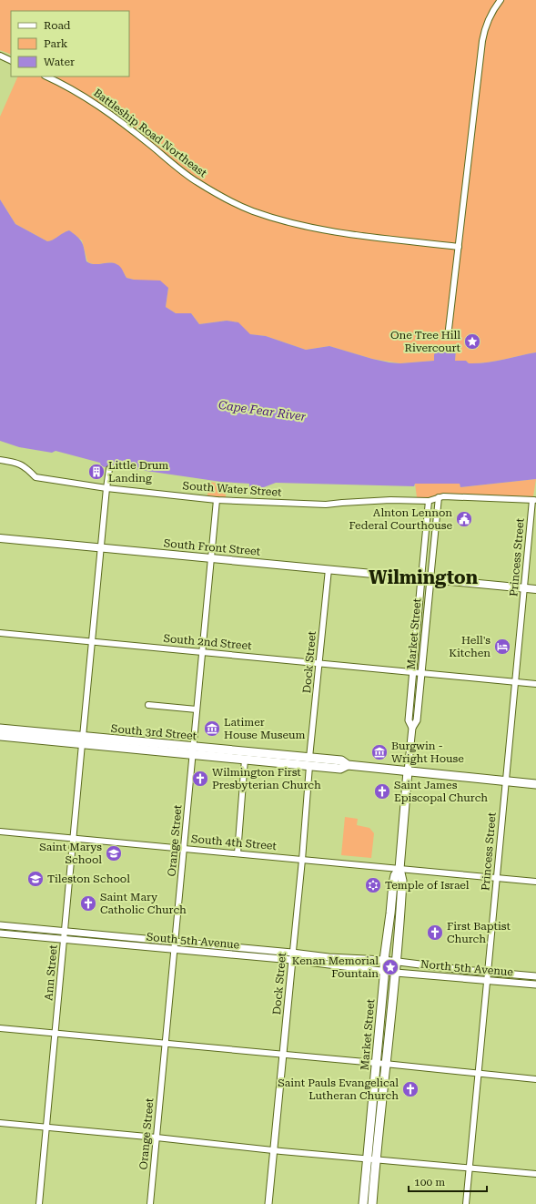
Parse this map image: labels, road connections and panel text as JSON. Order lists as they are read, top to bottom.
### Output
{
  "streets": {
    "main road": ["South Front Street", "Market Street", "South 3rd Street"],
    "street": [
      "Battleship Road Northeast",
      "South Water Street",
      "Princess Street",
      "South 2nd Street",
      "Dock Street",
      "Orange Street",
      "South 4th Street",
      "South 5th Avenue",
      "North 5th Avenue",
      "Ann Street"
    ]
  },
  "crossings": [
    ["South Water Street", "Market Street"],
    ["South Water Street", "Orange Street"],
    ["South Water Street", "Ann Street"],
    ["South Front Street", "Princess Street"],
    ["South Front Street", "Market Street"],
    ["South Front Street", "Dock Street"],
    ["South Front Street", "Orange Street"],
    ["South Front Street", "Ann Street"],
    ["Princess Street", "South 2nd Street"],
    ["Princess Street", "South 3rd Street"],
    ["Princess Street", "South 4th Street"],
    ["Princess Street", "North 5th Avenue"],
    ["Market Street", "South 2nd Street"],
    ["Market Street", "South 3rd Street"],
    ["Market Street", "South 4th Street"],
    ["Market Street", "South 5th Avenue"],
    ["Market Street", "North 5th Avenue"],
    ["South 2nd Street", "Dock Street"],
    ["South 2nd Street", "Orange Street"],
    ["South 2nd Street", "Ann Street"],
    ["Dock Street", "South 3rd Street"],
    ["Dock Street", "South 4th Street"],
    ["Dock Street", "South 5th Avenue"],
    ["South 3rd Street", "Orange Street"],
    ["South 3rd Street", "Ann Street"],
    ["Orange Street", "South 4th Street"],
    ["Orange Street", "South 5th Avenue"],
    ["South 4th Street", "Ann Street"],
    ["South 5th Avenue", "North 5th Avenue"],
    ["South 5th Avenue", "Ann Street"]
  ],
  "districts": ["Wilmington"],
  "water": ["Cape Fear River"],
  "places": {
    "place": ["One Tree Hill Rivercourt", "Kenan Memorial Fountain"],
    "building": ["Little Drum Landing"],
    "public building": ["Alnton Lennon Federal Courthouse"],
    "hotel": ["Hell's Kitchen"],
    "museum": ["Latimer House Museum", "Burgwin - Wright House"],
    "church": [
      "Wilmington First Presbyterian Church",
      "Saint James Episcopal Church",
      "Saint Mary Catholic Church",
      "First Baptist Church",
      "Saint Pauls Evangelical Lutheran Church"
    ],
    "school or university": ["Saint Marys School", "Tileston School"],
    "synagogue": ["Temple of Israel"]
  },
  "legend": ["Road", "Park", "Water"],
  "scale_bar": "100 m"
}
